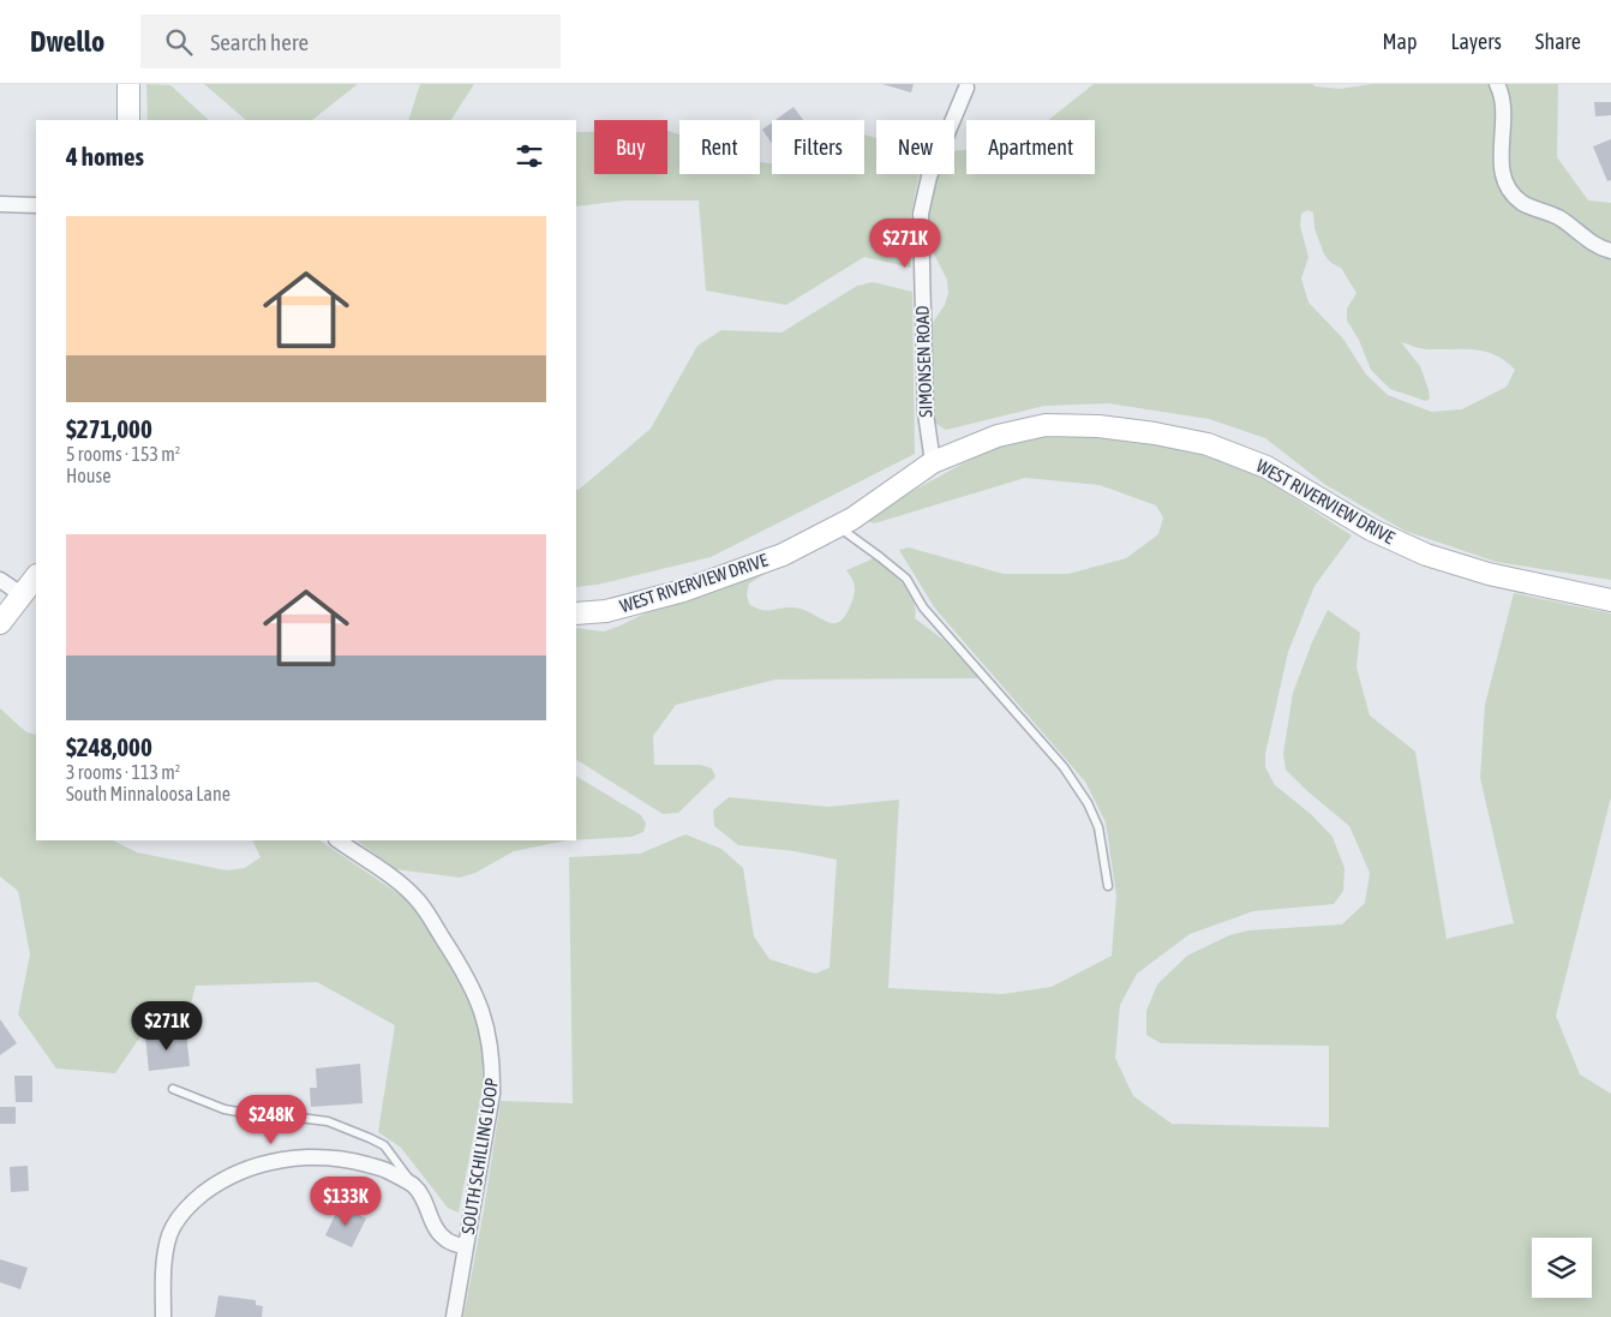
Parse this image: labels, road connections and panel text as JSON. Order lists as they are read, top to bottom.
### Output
{
  "streets": {
    "street": ["SIMONSEN ROAD", "WEST RIVERVIEW DRIVE", "SOUTH SCHILLING LOOP"]
  },
  "crossings": [
    ["SIMONSEN ROAD", "WEST RIVERVIEW DRIVE"]
  ],
  "page": {
    "header": "Dwello",
    "search": "Search here",
    "nav": ["Map", "Layers", "Share"],
    "chip": [
      "Buy",
      "Rent",
      "Filters",
      "New",
      "Apartment"
    ],
    "heading": "4 homes",
    "list": [
      {
        "name": "$271,000",
        "note": "5 rooms · 153 m² · House"
      },
      {
        "name": "$248,000",
        "note": "3 rooms · 113 m² · South Minnaloosa Lane"
      }
    ],
    "price": [
      "$271K",
      "$271K",
      "$248K",
      "$133K"
    ]
  }
}
